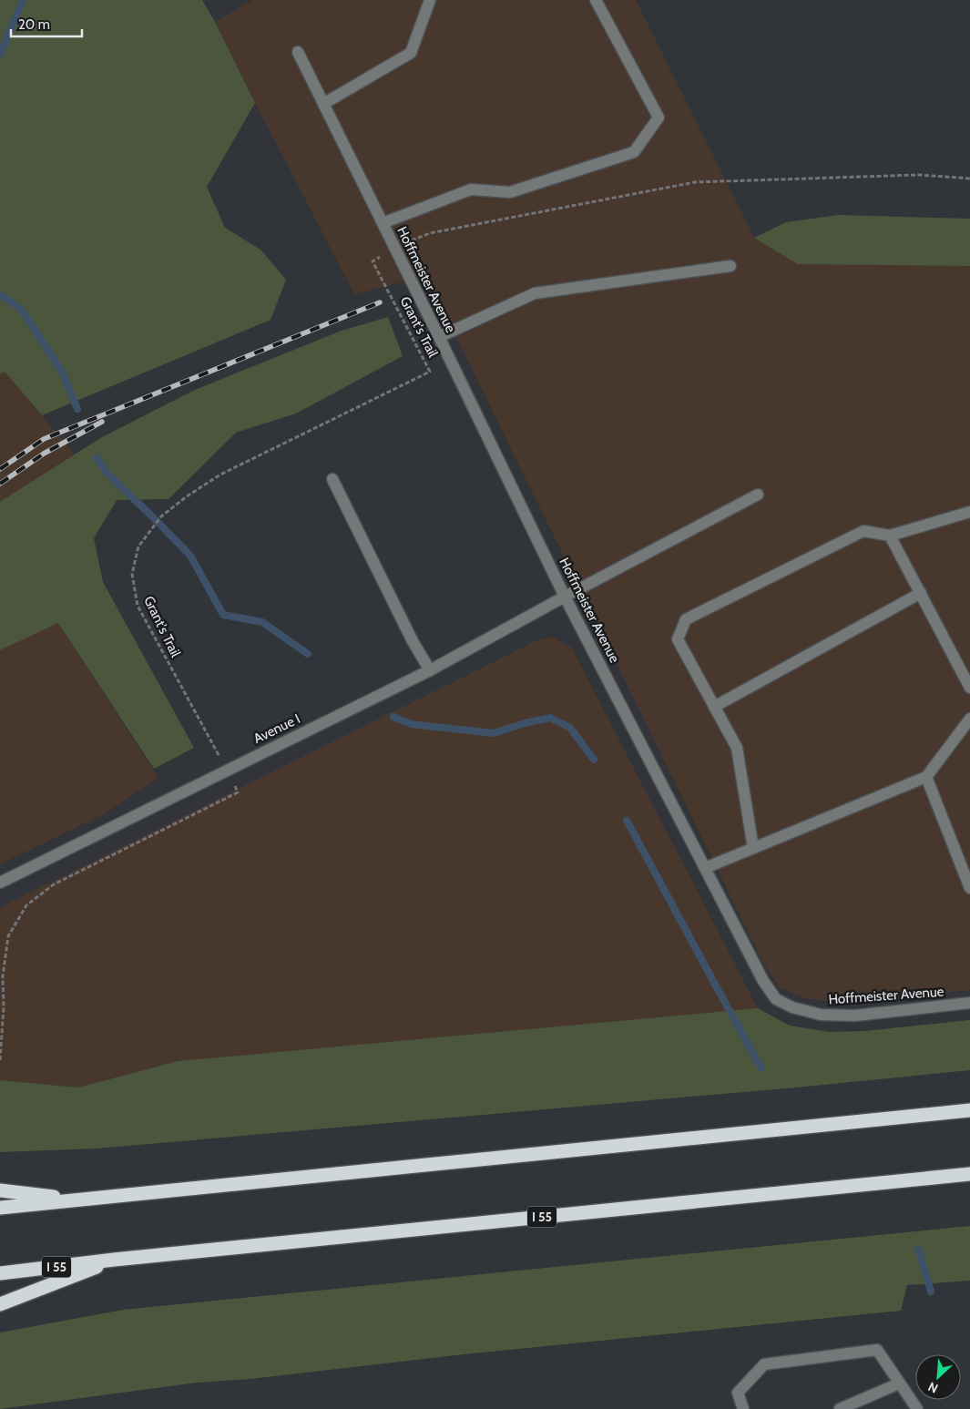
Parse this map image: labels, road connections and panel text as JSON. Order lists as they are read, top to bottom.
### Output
{
  "streets": {
    "highway": ["I 55"],
    "street": ["Hoffmeister Avenue", "Avenue I"],
    "path": ["Grant's Trail"]
  },
  "crossings": [
    ["Hoffmeister Avenue", "Grant's Trail"],
    ["Hoffmeister Avenue", "Avenue I"],
    ["Grant's Trail", "Avenue I"]
  ],
  "scale_bar": "20 m",
  "north": "bottom left"
}
